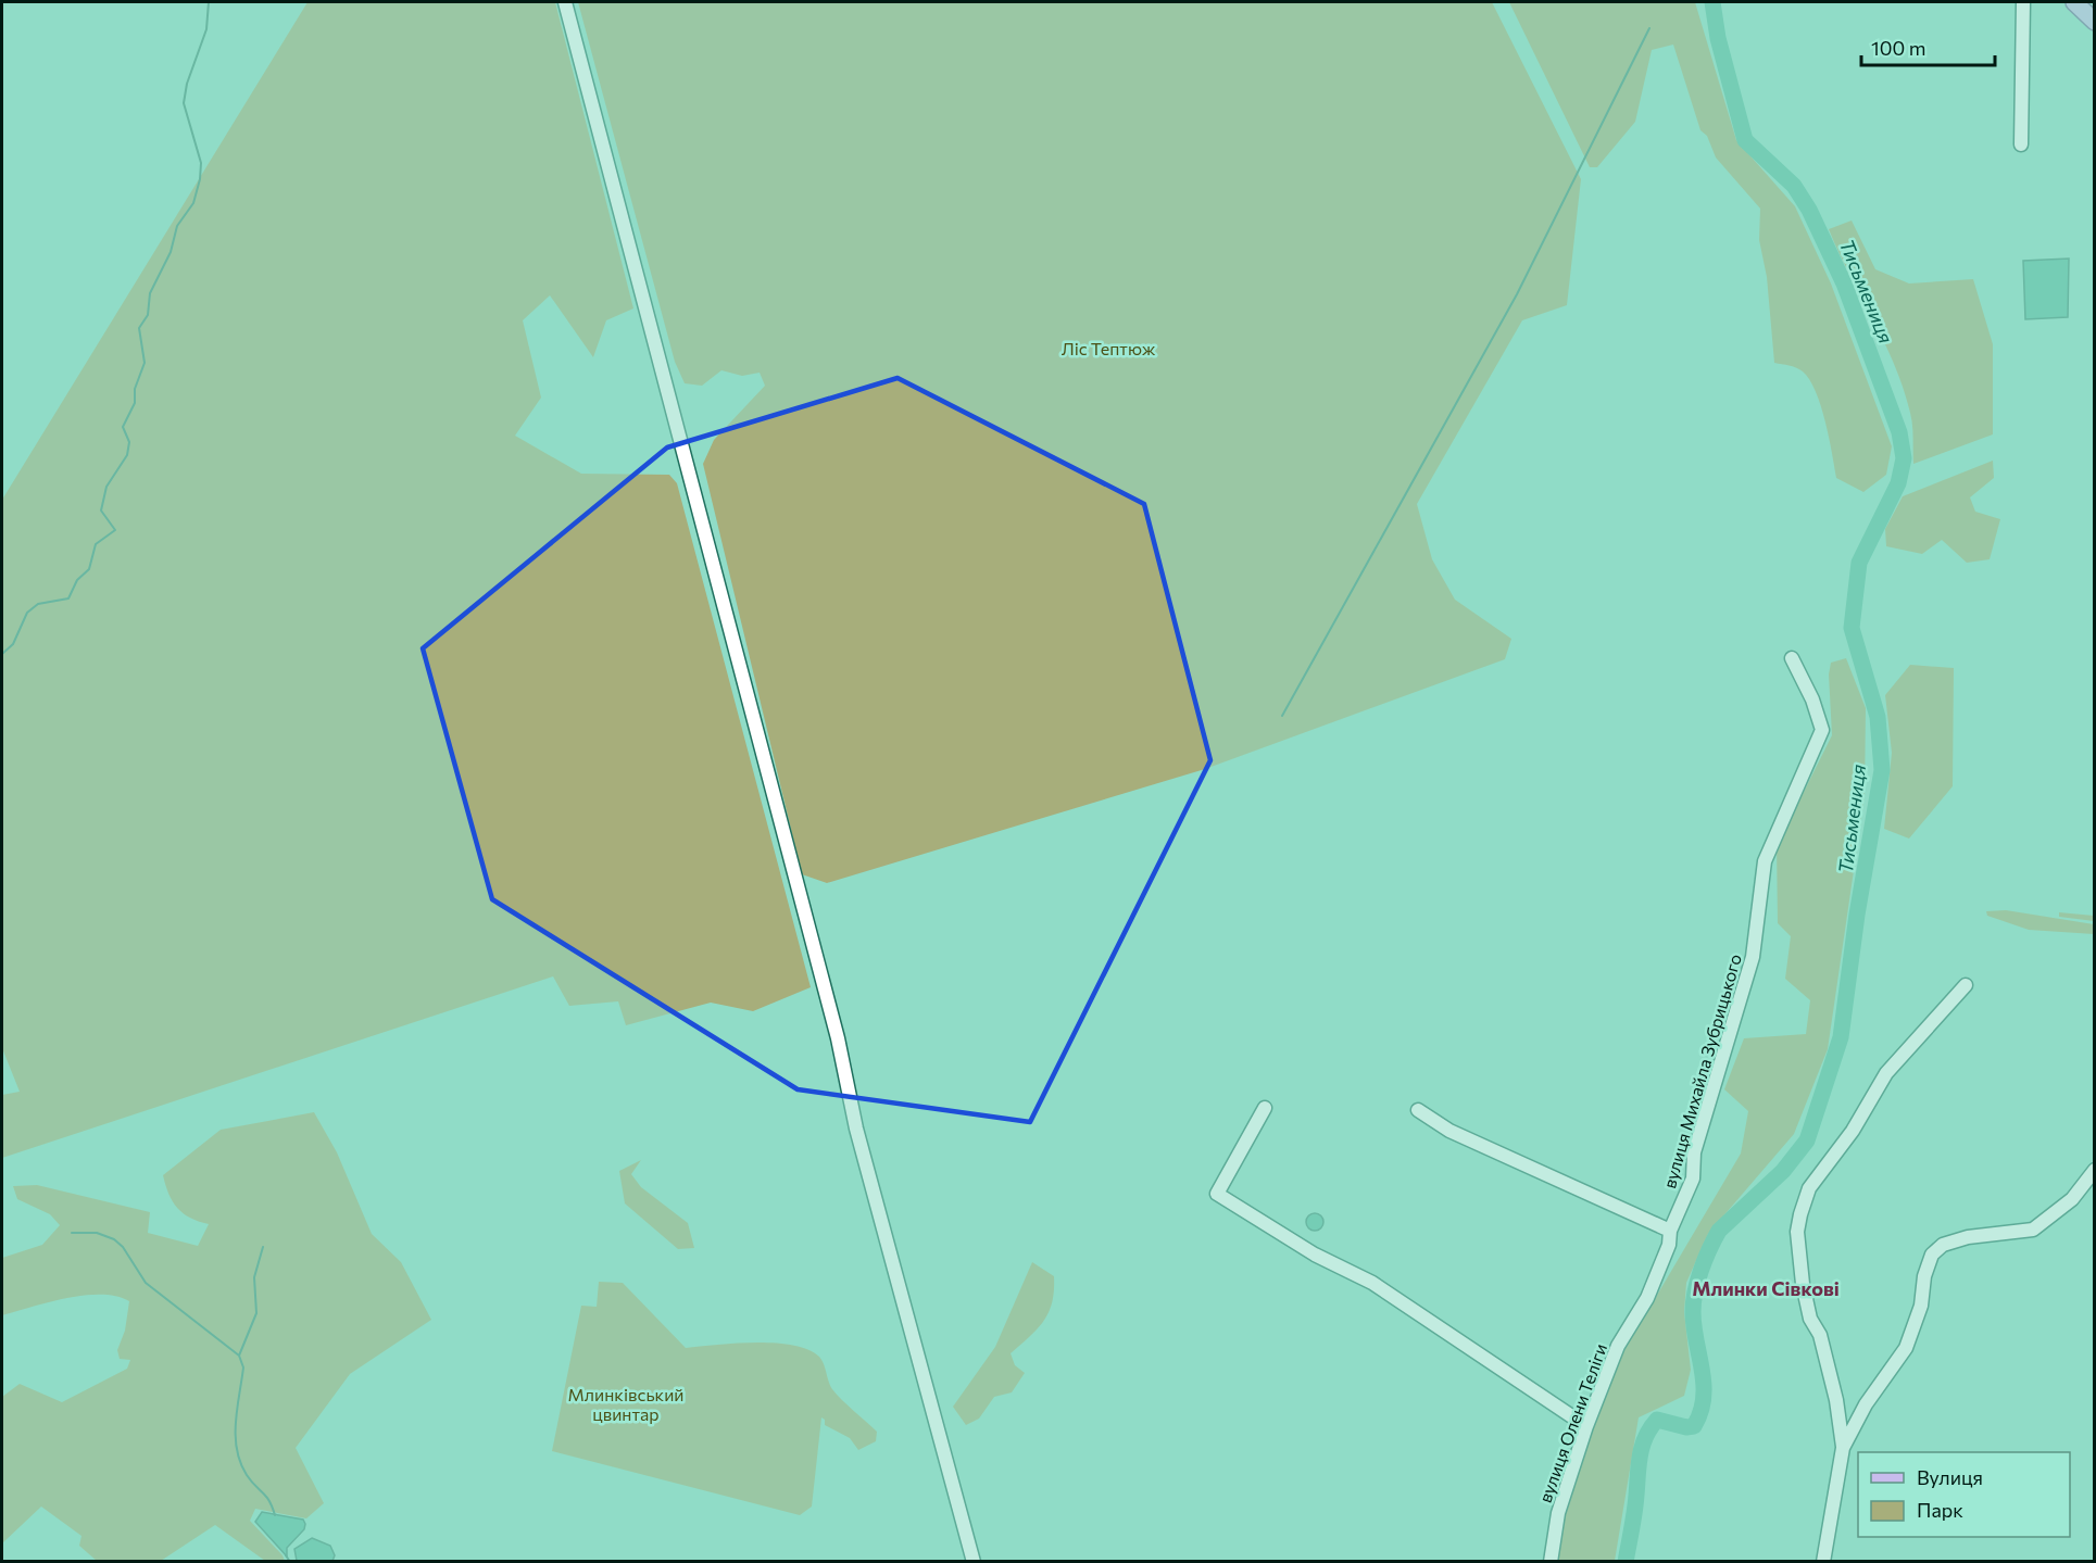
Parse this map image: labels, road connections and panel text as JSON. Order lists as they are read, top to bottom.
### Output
{
  "streets": {
    "street": ["вулиця Михайла Зубрицького", "вулиця Олени Теліги"]
  },
  "crossings": [
    ["вулиця Михайла Зубрицького", "вулиця Олени Теліги"]
  ],
  "districts": ["Млинки Сівкові"],
  "water": ["Тисьмениця"],
  "parks": ["Ліс Тептюж", "Млинківський цвинтар"],
  "legend": ["Вулиця", "Парк"],
  "scale_bar": "100 m"
}
